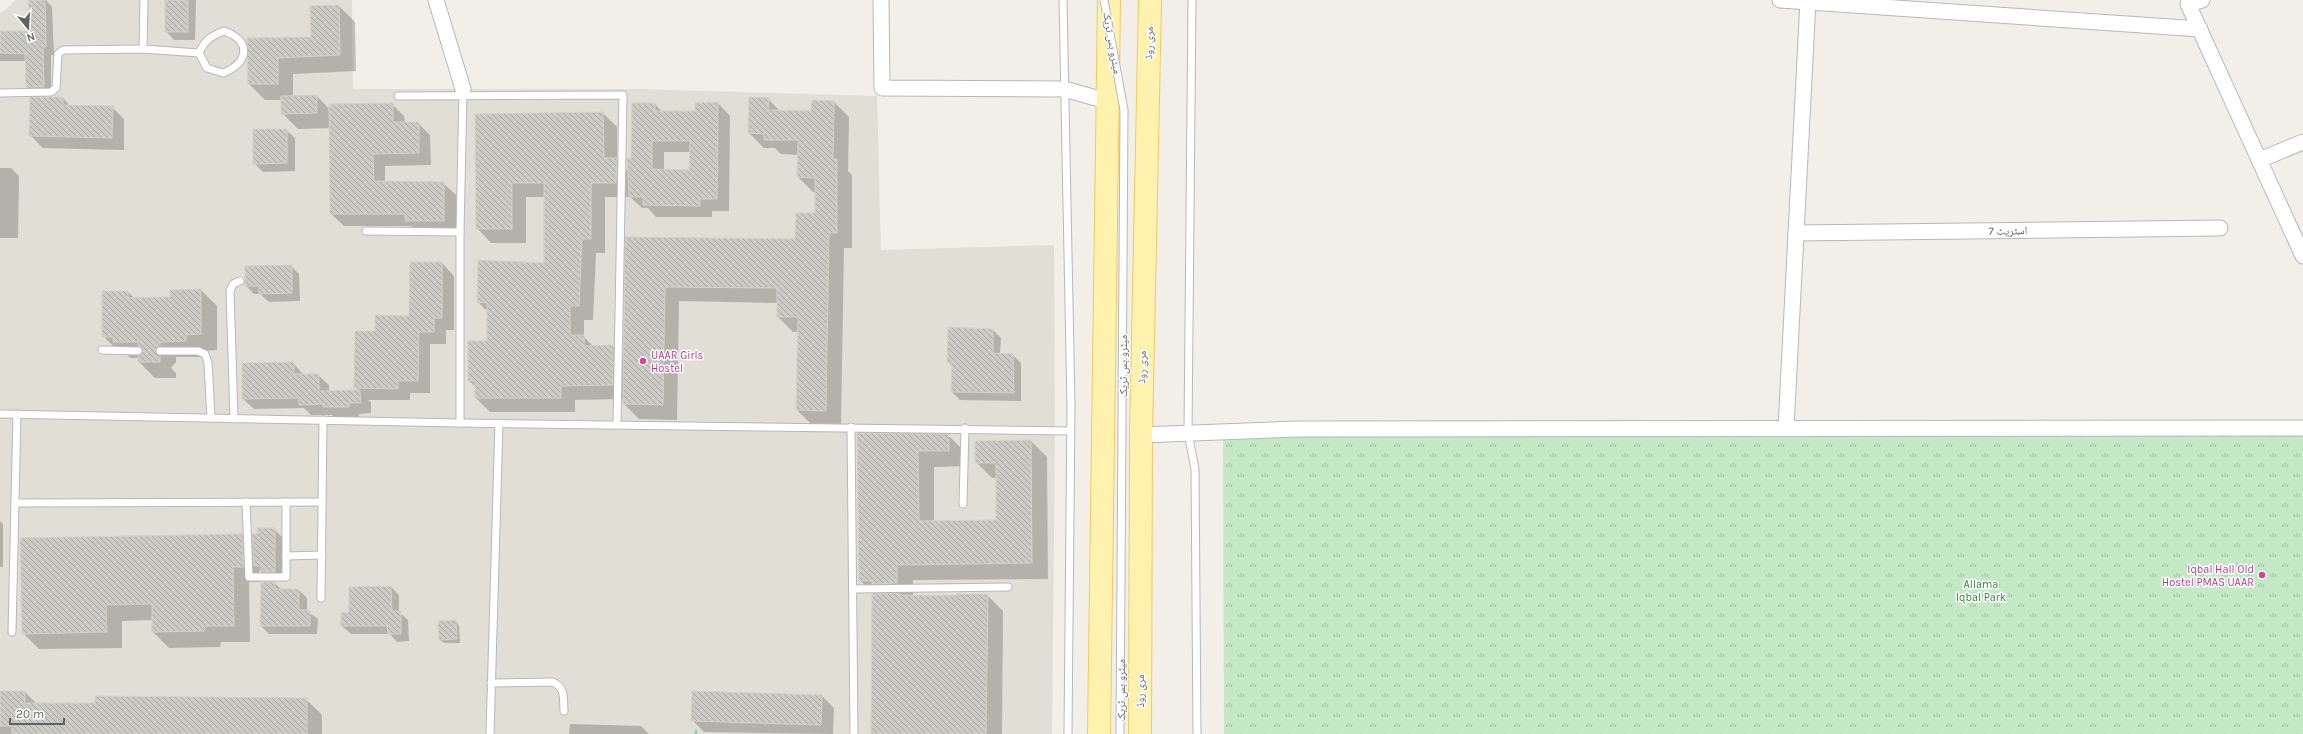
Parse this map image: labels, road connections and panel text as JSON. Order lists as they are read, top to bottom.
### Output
{
  "streets": {
    "main road": ["مری روڈ"],
    "street": ["اسٹریٹ 7"],
    "lane": ["میٹرو بس ٹریک"]
  },
  "parks": ["Allama Iqbal Park"],
  "places": ["UAAR Girls Hostel", "Iqbal Hall Old Hostel PMAS UAAR"],
  "scale_bar": "20 m",
  "north": "bottom"
}
